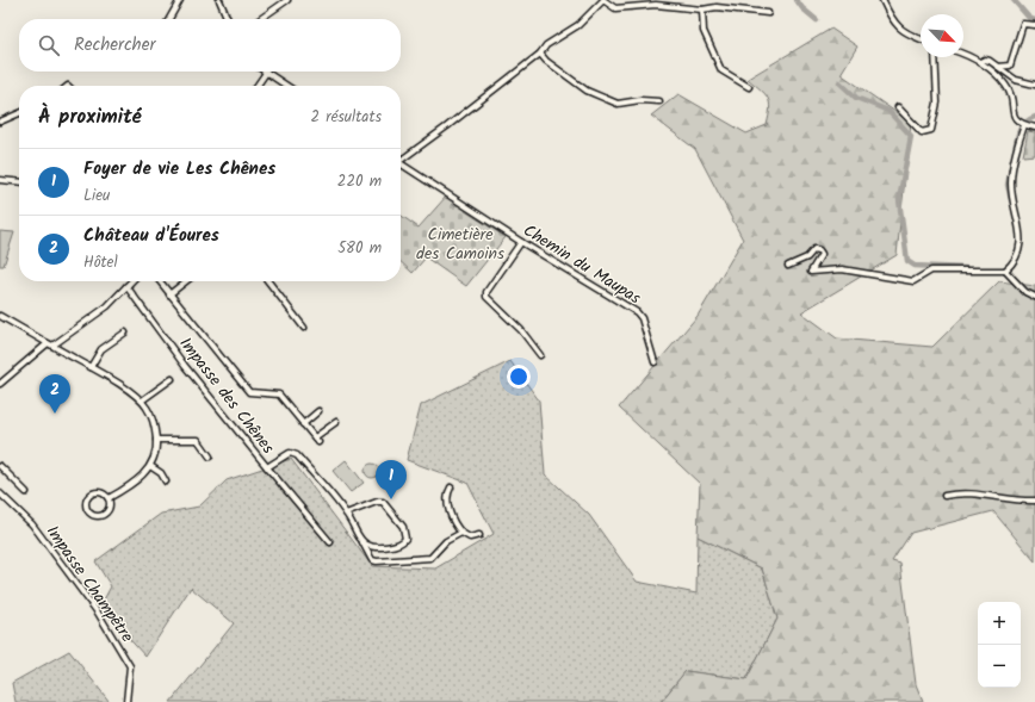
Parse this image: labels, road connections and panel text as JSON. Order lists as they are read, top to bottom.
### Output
{
  "streets": {
    "street": ["Chemin du Maupas", "Impasse des Chênes", "Impasse Champêtre"]
  },
  "parks": ["Cimetière des Camoins"],
  "north": "bottom right",
  "page": {
    "search": "Rechercher",
    "heading": ["À proximité", "2 résultats"],
    "list": [
      {
        "mark": "1",
        "name": "Foyer de vie Les Chênes",
        "note": "Lieu",
        "value": "220 m"
      },
      {
        "mark": "2",
        "name": "Château d'Éoures",
        "note": "Hôtel",
        "value": "580 m"
      }
    ],
    "pins": ["2", "1"],
    "map_buttons": ["+", "−"]
  }
}
